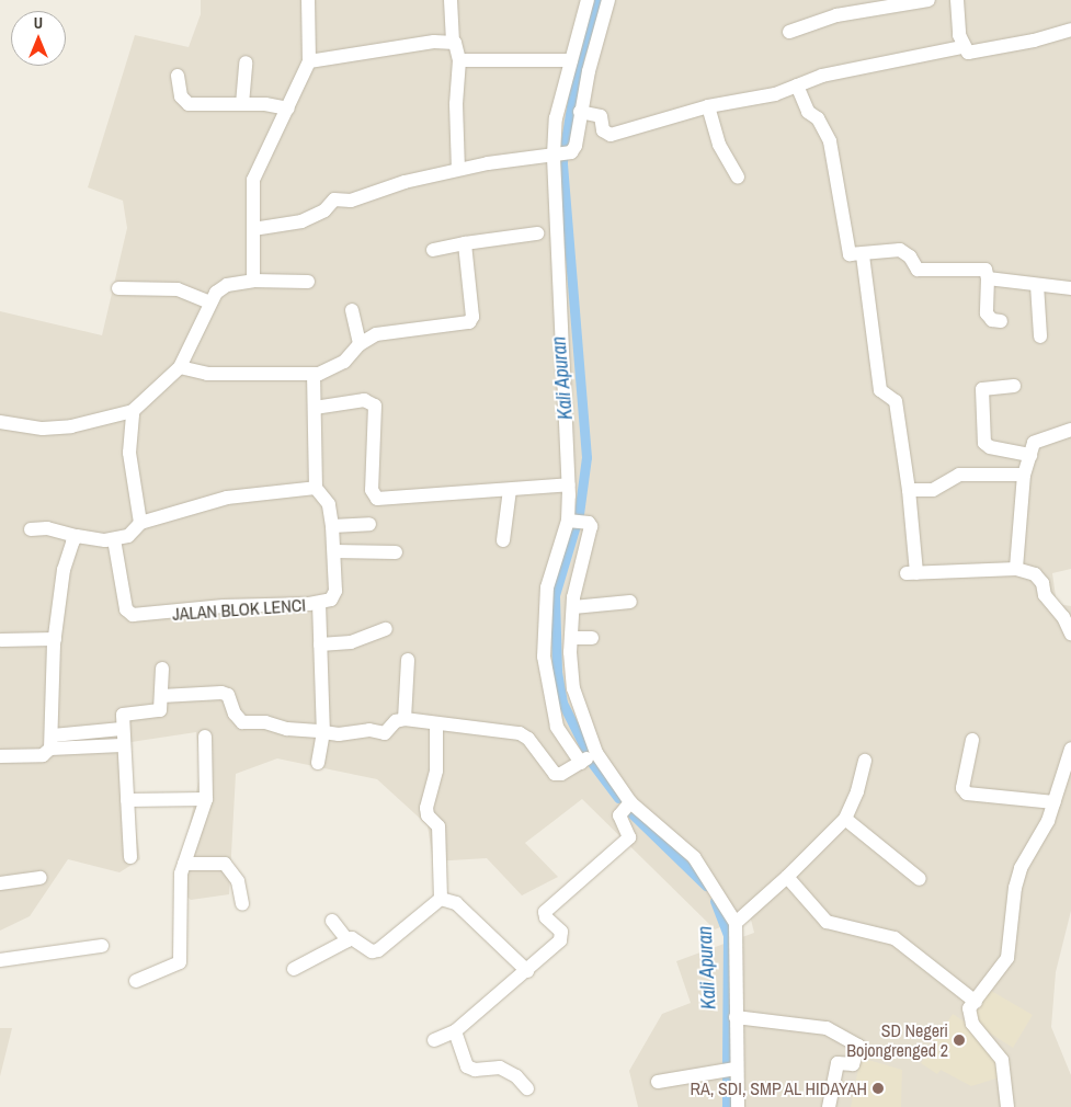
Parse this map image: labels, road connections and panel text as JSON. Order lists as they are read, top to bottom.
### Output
{
  "streets": {
    "street": ["JALAN BLOK LENCI"]
  },
  "water": ["Kali Apuran"],
  "places": ["SD Negeri Bojongrenged 2", "RA, SDI, SMP AL HIDAYAH"],
  "north": "top"
}
